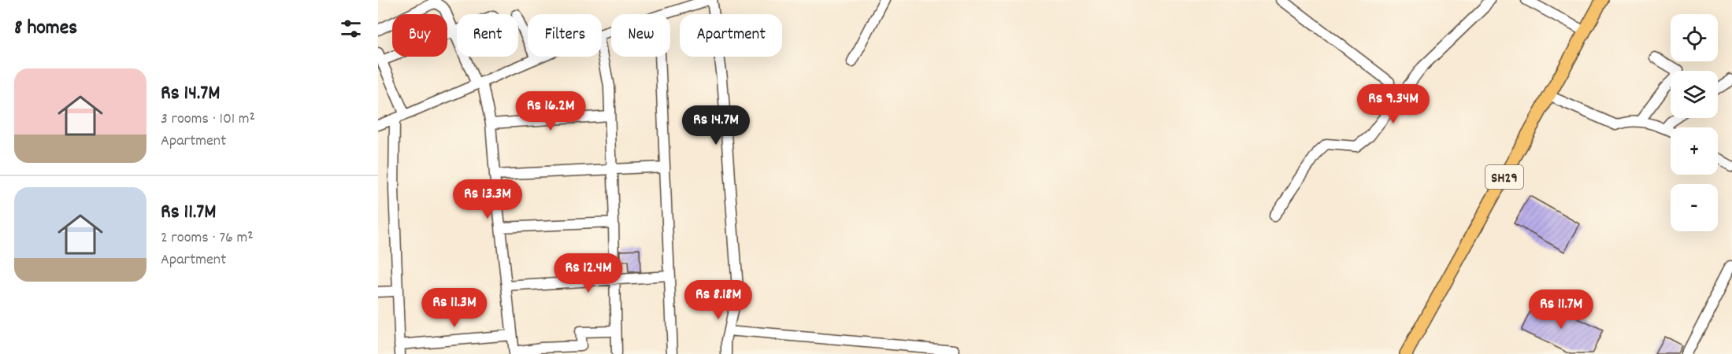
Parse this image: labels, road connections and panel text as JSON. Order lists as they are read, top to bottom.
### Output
{
  "streets": {
    "main road": ["SH29"]
  },
  "page": {
    "heading": "8 homes",
    "map_buttons": ["+", "−"],
    "chip": [
      "Buy",
      "Rent",
      "Filters",
      "New",
      "Apartment"
    ],
    "list": [
      {
        "name": "Rs 14.7M",
        "note": "3 rooms · 101 m² · Apartment"
      },
      {
        "name": "Rs 11.7M",
        "note": "2 rooms · 76 m² · Apartment"
      }
    ],
    "price": [
      "Rs 9.34M",
      "Rs 16.2M",
      "Rs 14.7M",
      "Rs 13.3M",
      "Rs 12.4M",
      "Rs 8.18M",
      "Rs 11.3M",
      "Rs 11.7M"
    ]
  }
}
